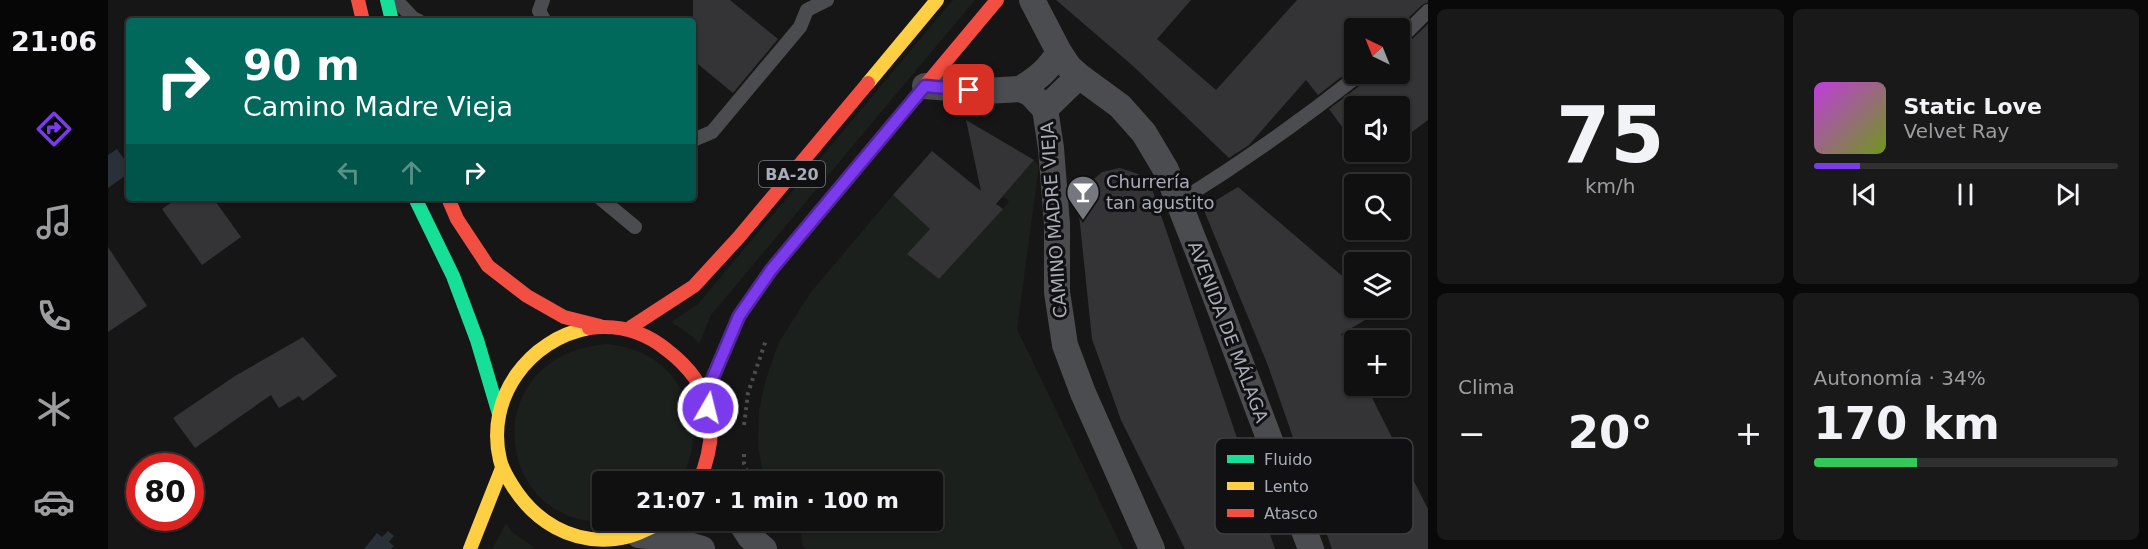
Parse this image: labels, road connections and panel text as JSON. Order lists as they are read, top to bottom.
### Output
{
  "streets": {
    "main road": ["BA-20"],
    "street": ["CAMINO MADRE VIEJA", "AVENIDA DE MÁLAGA"]
  },
  "places": {
    "bar": ["Churrería tan agustito"]
  },
  "legend": ["Fluido", "Lento", "Atasco"],
  "north": "top left",
  "page": {
    "tabs": "21:06",
    "tile": [
      ["75", "km/h"],
      "Clima",
      ["Autonomía · 34%", "170 km"]
    ],
    "map_buttons": "+",
    "turn": ["90 m", "Camino Madre Vieja"],
    "song": ["Static Love", "Velvet Ray"],
    "heat": ["−", "20°", "+"],
    "limit": "80",
    "trip": "21:07 · 1 min · 100 m"
  }
}
